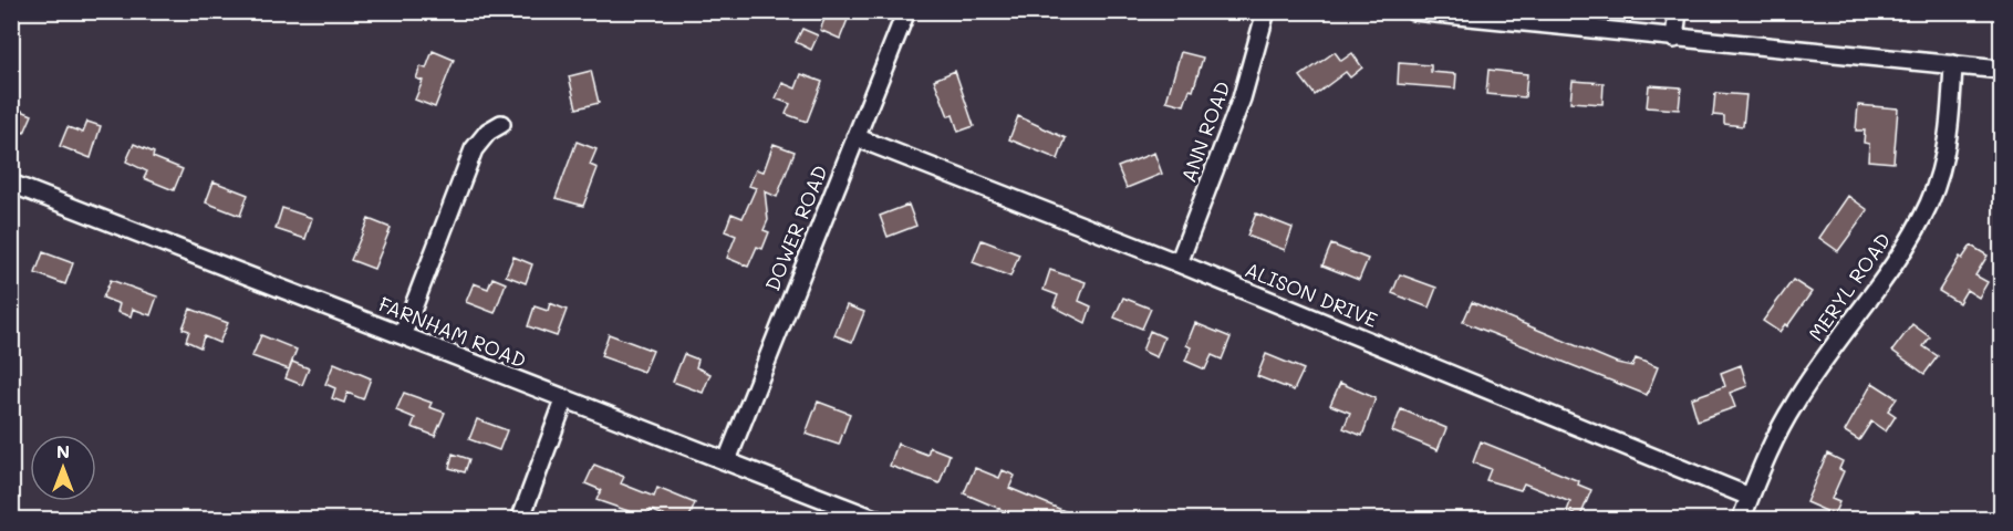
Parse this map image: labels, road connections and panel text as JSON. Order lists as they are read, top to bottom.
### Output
{
  "streets": {
    "street": [
      "ANN ROAD",
      "DOWER ROAD",
      "MERYL ROAD",
      "ALISON DRIVE",
      "FARNHAM ROAD"
    ]
  },
  "crossings": [
    ["ANN ROAD", "ALISON DRIVE"],
    ["DOWER ROAD", "ALISON DRIVE"],
    ["DOWER ROAD", "FARNHAM ROAD"],
    ["MERYL ROAD", "ALISON DRIVE"]
  ],
  "north": "top"
}
